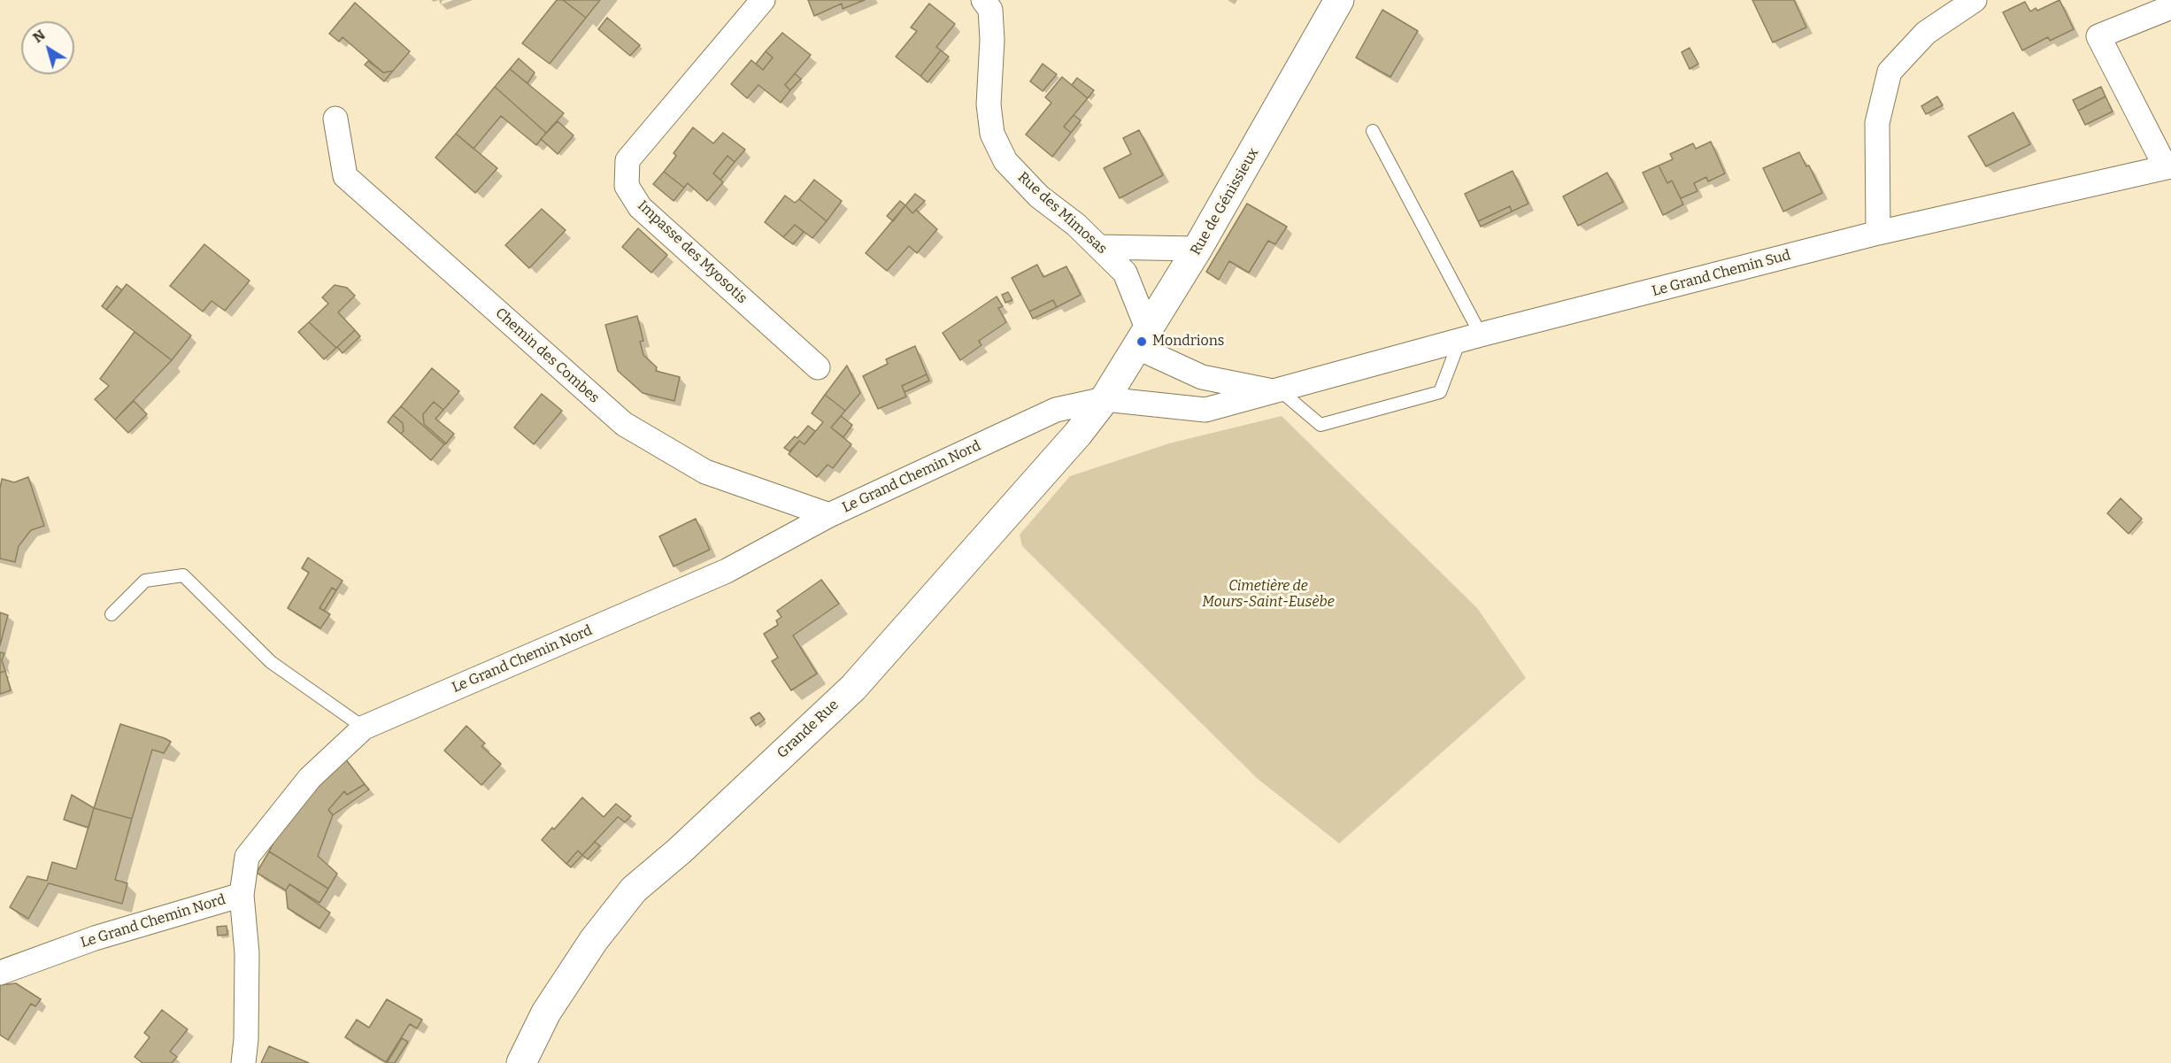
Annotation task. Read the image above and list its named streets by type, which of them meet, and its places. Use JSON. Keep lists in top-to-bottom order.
{
  "streets": {
    "street": [
      "Rue de Génissieux",
      "Rue des Mimosas",
      "Impasse des Myosotis",
      "Le Grand Chemin Sud",
      "Chemin des Combes",
      "Le Grand Chemin Nord",
      "Grande Rue"
    ]
  },
  "crossings": [
    ["Rue de Génissieux", "Rue des Mimosas"],
    ["Rue de Génissieux", "Le Grand Chemin Nord"],
    ["Rue de Génissieux", "Grande Rue"],
    ["Le Grand Chemin Sud", "Le Grand Chemin Nord"],
    ["Chemin des Combes", "Le Grand Chemin Nord"],
    ["Le Grand Chemin Nord", "Grande Rue"]
  ],
  "parks": ["Cimetière de Mours-Saint-Eusèbe"],
  "places": ["Mondrions"],
  "north": "top left"
}
